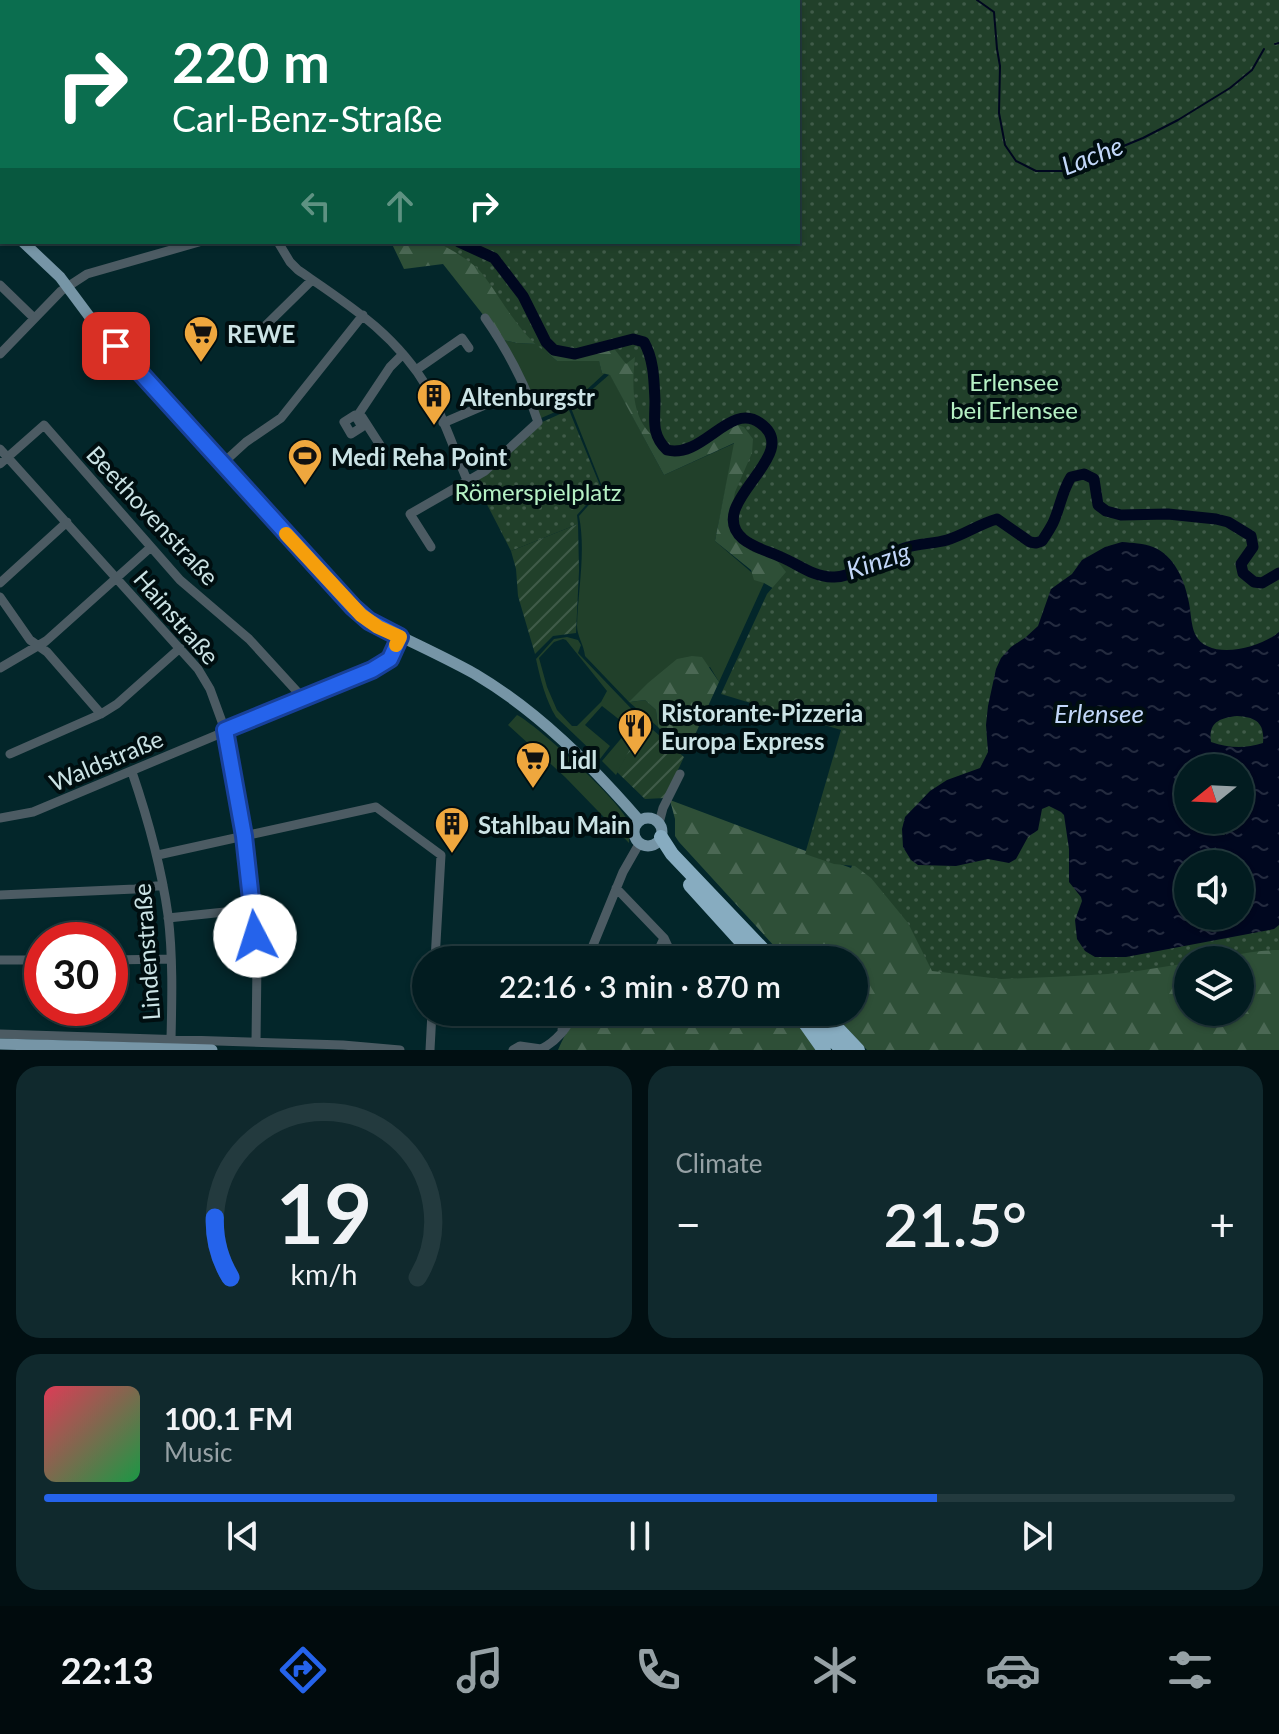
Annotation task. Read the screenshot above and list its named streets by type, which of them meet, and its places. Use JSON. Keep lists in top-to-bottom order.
{
  "streets": {
    "street": [
      "Beethovenstraße",
      "Hainstraße",
      "Waldstraße",
      "Lindenstraße"
    ]
  },
  "crossings": [
    ["Beethovenstraße", "Hainstraße"],
    ["Beethovenstraße", "Waldstraße"],
    ["Hainstraße", "Waldstraße"],
    ["Waldstraße", "Lindenstraße"]
  ],
  "water": ["Lache", "Kinzig", "Erlensee"],
  "parks": ["Erlensee bei Erlensee", "Römerspielplatz"],
  "places": {
    "supermarket": ["REWE", "Lidl"],
    "building": ["Altenburgstr", "Stahlbau Main"],
    "sports": ["Medi Reha Point"],
    "restaurant": ["Ristorante-Pizzeria Europa Express"]
  },
  "north": "left",
  "page": {
    "turn": ["220 m", "Carl-Benz-Straße"],
    "limit": "30",
    "trip": "22:16 · 3 min · 870 m",
    "tile": "Climate",
    "heat": ["−", "21.5°", "+"],
    "song": ["100.1 FM", "Music"],
    "tabs": "22:13",
    "gauge": ["19", "km/h"]
  }
}
